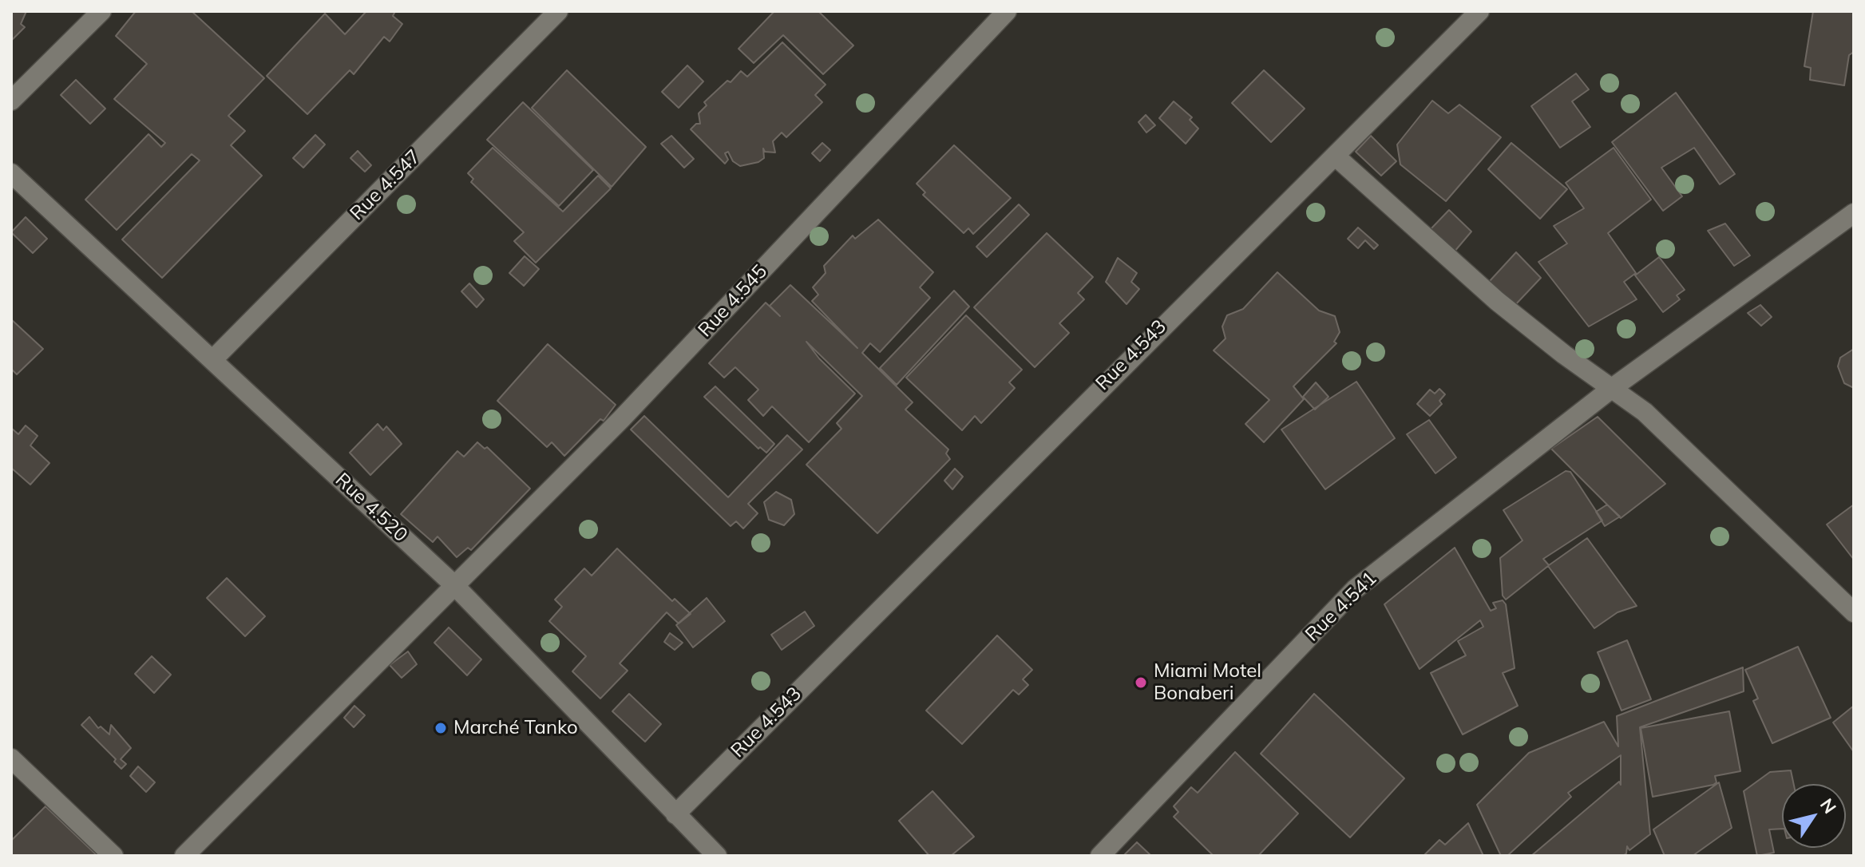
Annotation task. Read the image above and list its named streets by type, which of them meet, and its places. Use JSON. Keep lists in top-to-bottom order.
{
  "streets": {
    "street": [
      "Rue 4.547",
      "Rue 4.545",
      "Rue 4.543",
      "Rue 4.520",
      "Rue 4.541"
    ]
  },
  "crossings": [
    ["Rue 4.547", "Rue 4.520"],
    ["Rue 4.545", "Rue 4.520"],
    ["Rue 4.543", "Rue 4.520"]
  ],
  "places": ["Miami Motel Bonaberi", "Marché Tanko"],
  "north": "top right"
}
